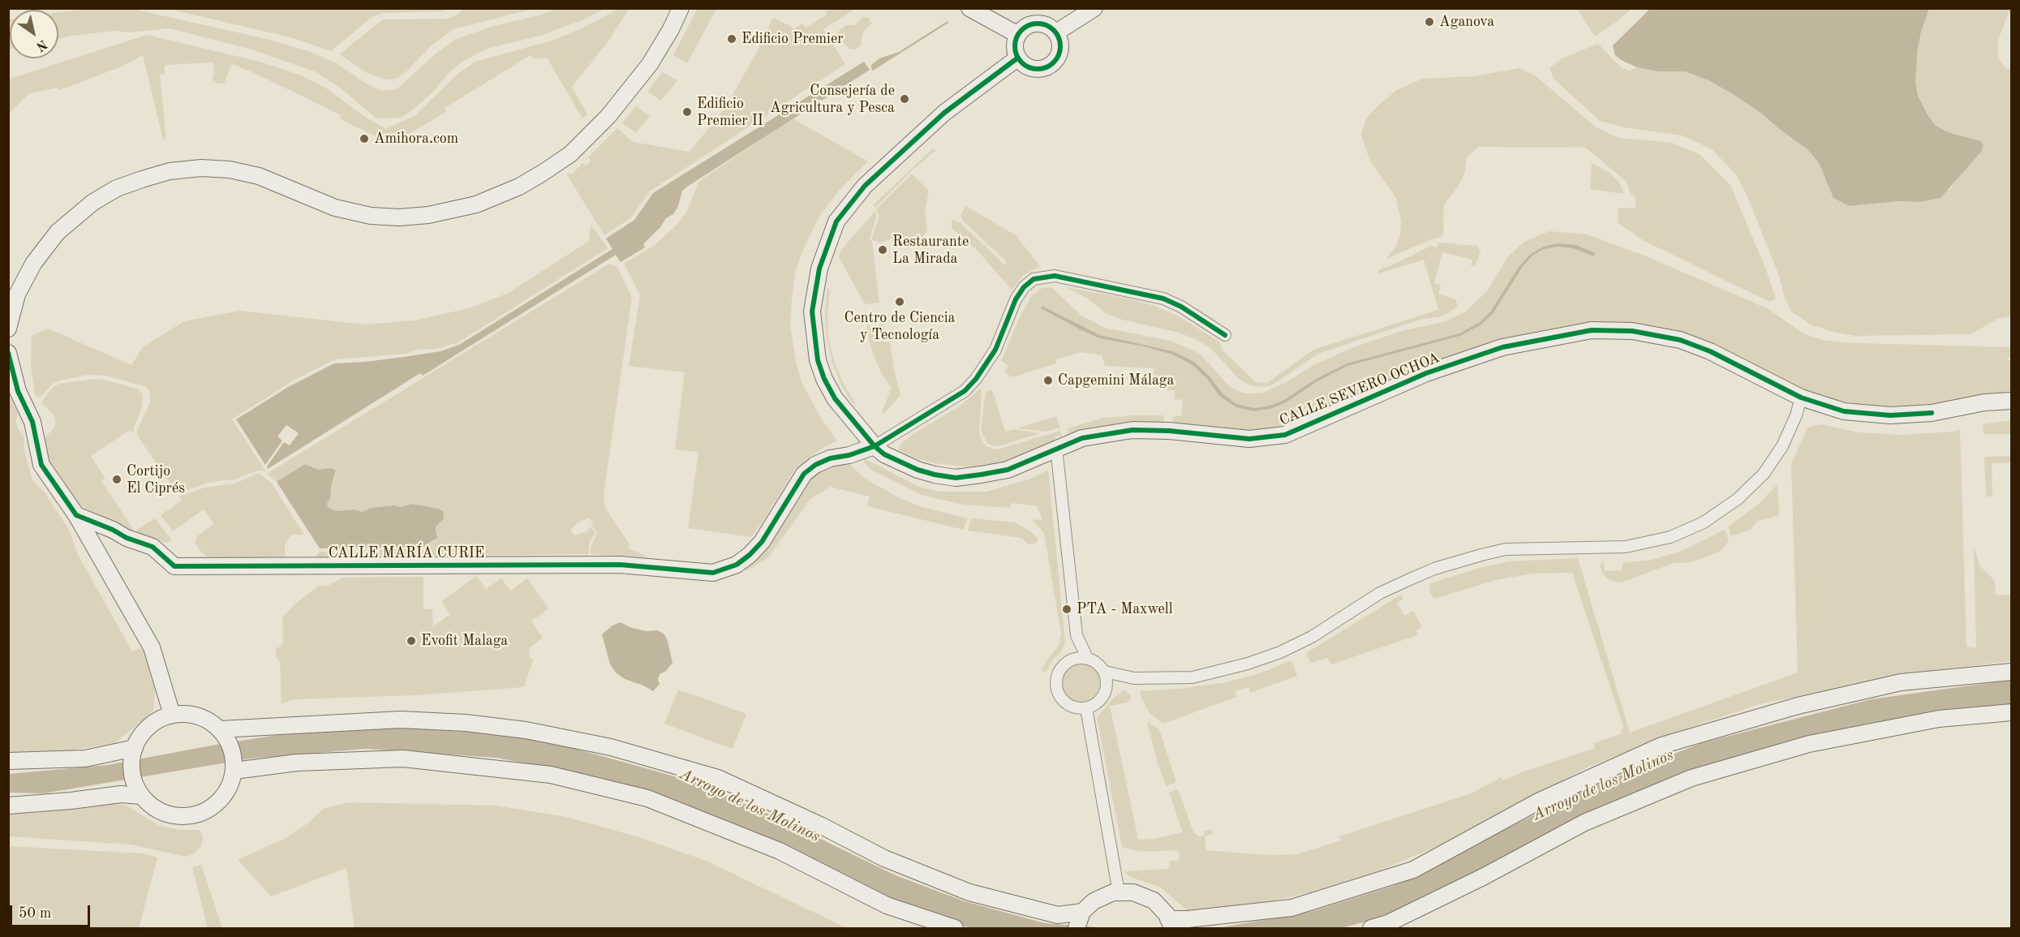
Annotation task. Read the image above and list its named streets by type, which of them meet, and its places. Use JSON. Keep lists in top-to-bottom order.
{
  "streets": {
    "street": ["CALLE SEVERO OCHOA", "CALLE MARÍA CURIE"]
  },
  "crossings": [
    ["CALLE SEVERO OCHOA", "CALLE MARÍA CURIE"]
  ],
  "water": ["Arroyo de los Molinos"],
  "places": [
    "Aganova",
    "Edificio Premier",
    "Consejería de Agricultura y Pesca",
    "Edificio Premier II",
    "Amihora.com",
    "Restaurante La Mirada",
    "Centro de Ciencia y Tecnología",
    "Capgemini Málaga",
    "Cortijo El Ciprés",
    "PTA - Maxwell",
    "Evofit Malaga"
  ],
  "scale_bar": "50 m",
  "north": "bottom right"
}
